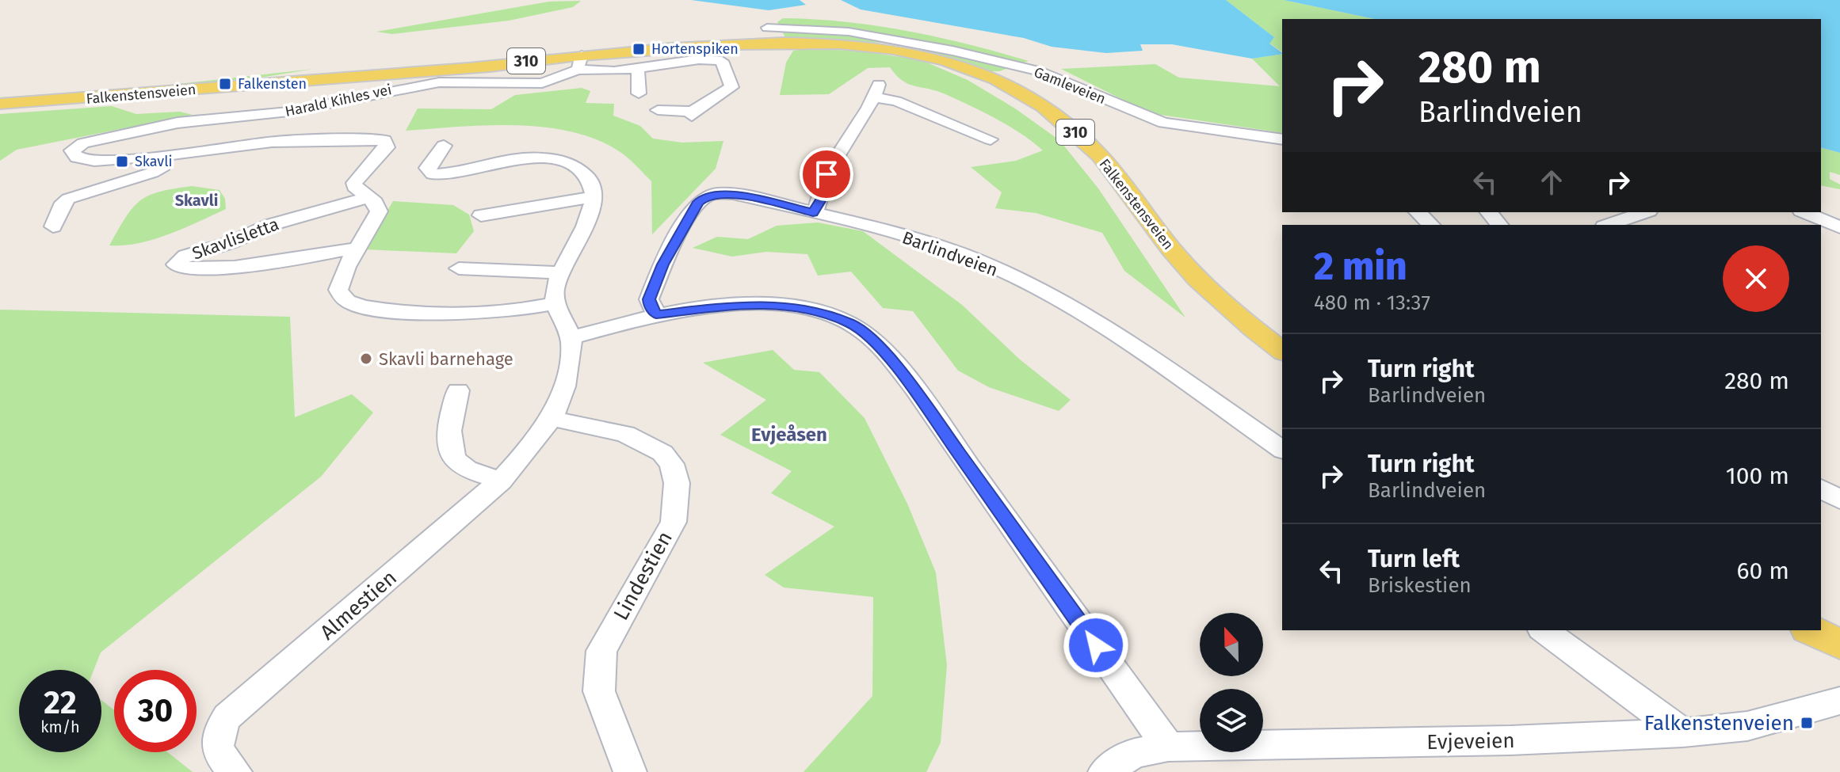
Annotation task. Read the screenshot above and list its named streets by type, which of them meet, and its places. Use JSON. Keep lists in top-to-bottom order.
{
  "streets": {
    "main road": ["310", "Falkenstensveien"],
    "street": [
      "Gamleveien",
      "Harald Kihles vei",
      "Skavlisletta",
      "Barlindveien",
      "Lindestien",
      "Almestien",
      "Evjeveien"
    ]
  },
  "crossings": [
    ["Falkenstensveien", "Harald Kihles vei"],
    ["Lindestien", "Almestien"]
  ],
  "districts": ["Skavli", "Evjeåsen"],
  "places": {
    "transit": [
      "Hortenspiken",
      "Falkensten",
      "Skavli",
      "Falkenstenveien"
    ],
    "other": ["Skavli barnehage"]
  },
  "north": "top",
  "page": {
    "turn": ["280 m", "Barlindveien"],
    "heading": ["2 min", "480 m · 13:37"],
    "list": [
      {
        "name": "Turn right",
        "note": "Barlindveien",
        "value": "280 m"
      },
      {
        "name": "Turn right",
        "note": "Barlindveien",
        "value": "100 m"
      },
      {
        "name": "Turn left",
        "note": "Briskestien",
        "value": "60 m"
      }
    ],
    "speed": "22 km/h",
    "limit": "30"
  }
}
